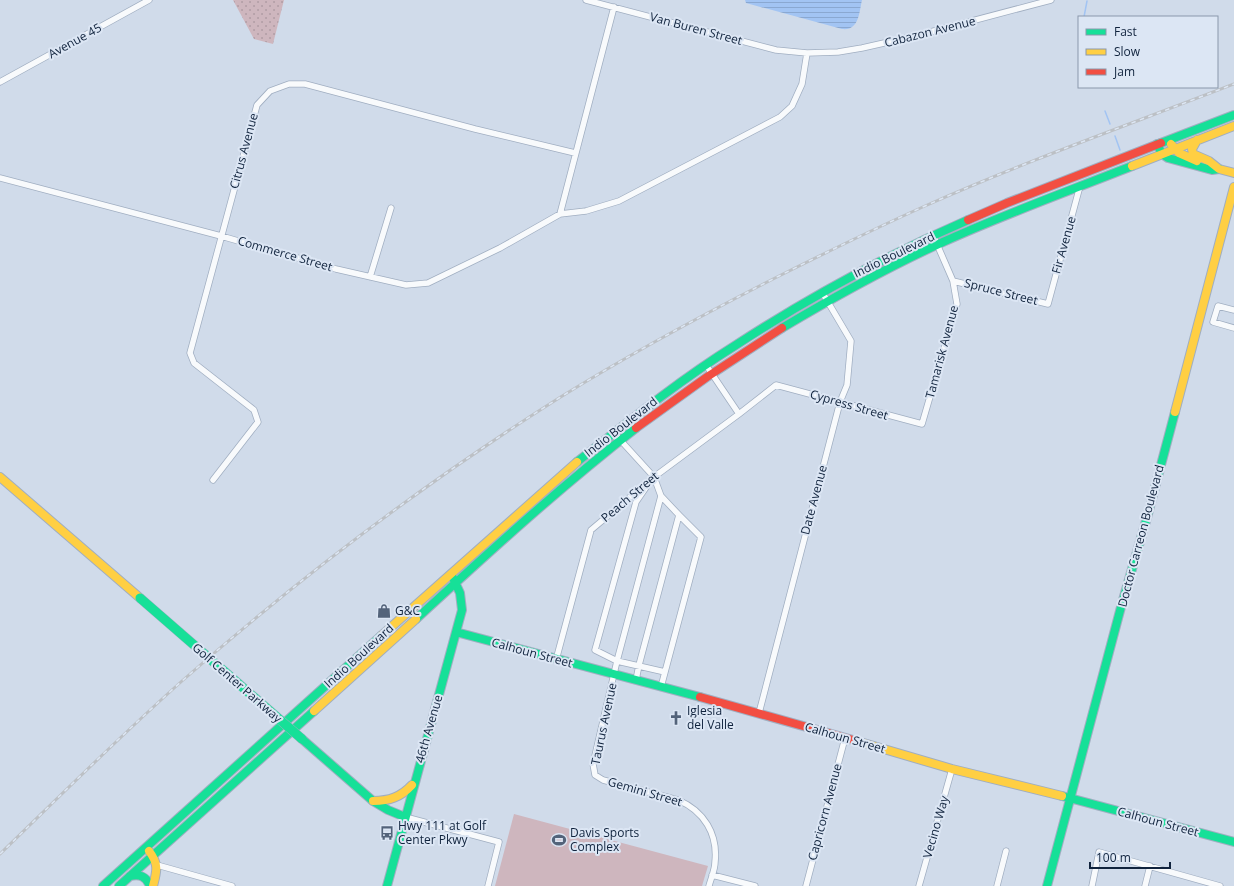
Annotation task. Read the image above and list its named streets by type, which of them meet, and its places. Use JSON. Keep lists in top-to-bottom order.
{
  "streets": {
    "main road": [
      "Indio Boulevard",
      "Doctor Carreon Boulevard",
      "Calhoun Street",
      "Golf Center Parkway",
      "46th Avenue"
    ],
    "street": [
      "Van Buren Street",
      "Cabazon Avenue",
      "Avenue 45",
      "Citrus Avenue",
      "Fir Avenue",
      "Commerce Street",
      "Spruce Street",
      "Tamarisk Avenue",
      "Cypress Street",
      "Peach Street",
      "Date Avenue",
      "Taurus Avenue",
      "Gemini Street",
      "Capricorn Avenue",
      "Vecino Way"
    ]
  },
  "crossings": [
    ["Van Buren Street", "Cabazon Avenue"],
    ["Citrus Avenue", "Commerce Street"],
    ["Fir Avenue", "Indio Boulevard"],
    ["Fir Avenue", "Spruce Street"],
    ["Indio Boulevard", "Tamarisk Avenue"],
    ["Indio Boulevard", "Date Avenue"],
    ["Indio Boulevard", "46th Avenue"],
    ["Spruce Street", "Tamarisk Avenue"],
    ["Tamarisk Avenue", "Cypress Street"],
    ["Cypress Street", "Peach Street"],
    ["Cypress Street", "Date Avenue"],
    ["Peach Street", "Calhoun Street"],
    ["Date Avenue", "Calhoun Street"],
    ["Doctor Carreon Boulevard", "Calhoun Street"],
    ["Calhoun Street", "Taurus Avenue"],
    ["Calhoun Street", "46th Avenue"],
    ["Calhoun Street", "Capricorn Avenue"],
    ["Calhoun Street", "Vecino Way"],
    ["Golf Center Parkway", "46th Avenue"],
    ["Taurus Avenue", "Gemini Street"]
  ],
  "places": {
    "shop": ["G&C"],
    "church": ["Iglesia del Valle"],
    "bus stop": ["Hwy 111 at Golf Center Pkwy"],
    "sports": ["Davis Sports Complex"]
  },
  "legend": ["Fast", "Slow", "Jam"],
  "scale_bar": "100 m"
}
